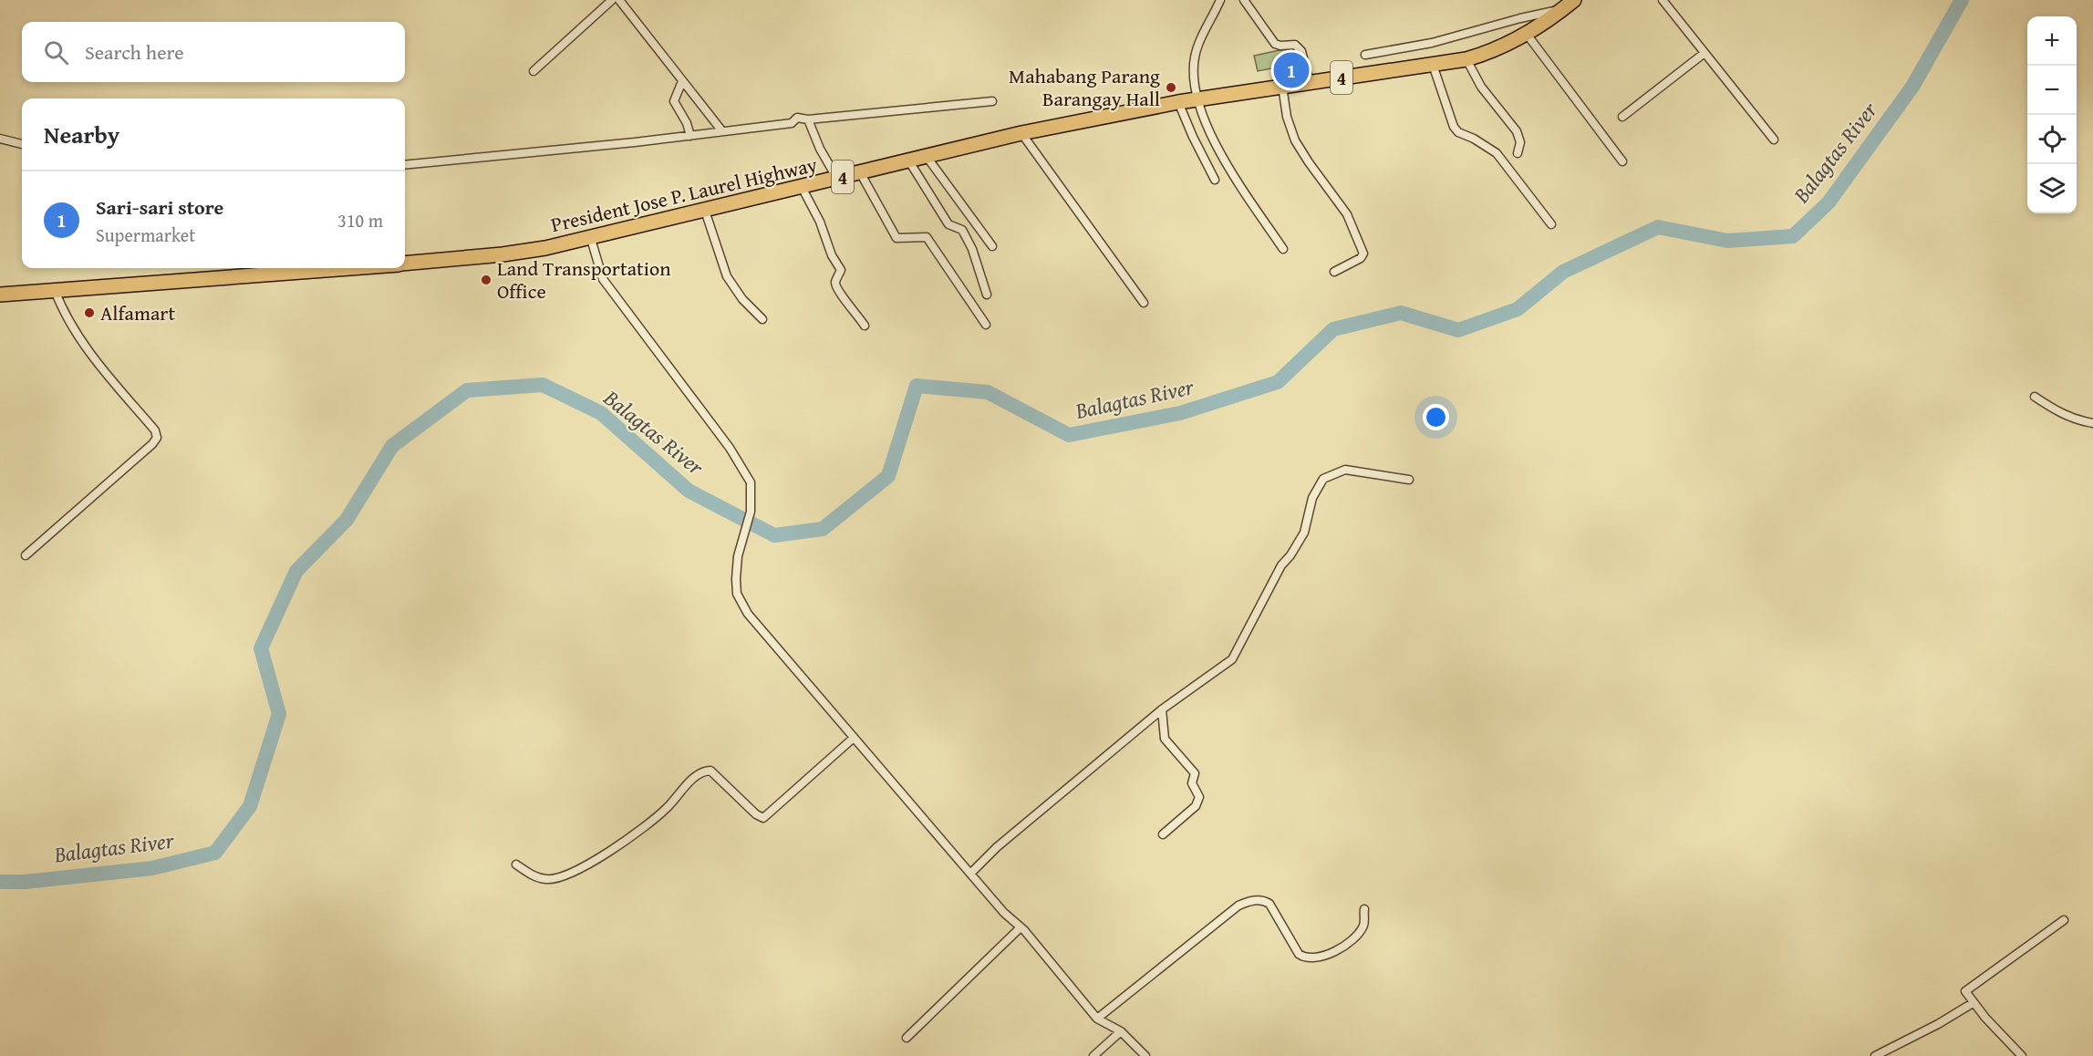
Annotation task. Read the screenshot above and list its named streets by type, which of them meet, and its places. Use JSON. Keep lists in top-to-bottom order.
{
  "streets": {
    "highway": ["4", "President Jose P. Laurel Highway"]
  },
  "water": ["Balagtas River"],
  "places": ["Mahabang Parang Barangay Hall", "Land Transportation Office", "Alfamart"],
  "page": {
    "map_buttons": ["+", "−"],
    "search": "Search here",
    "pins": "1",
    "heading": "Nearby",
    "list": [
      {
        "mark": "1",
        "name": "Sari-sari store",
        "note": "Supermarket",
        "value": "310 m"
      }
    ]
  }
}
